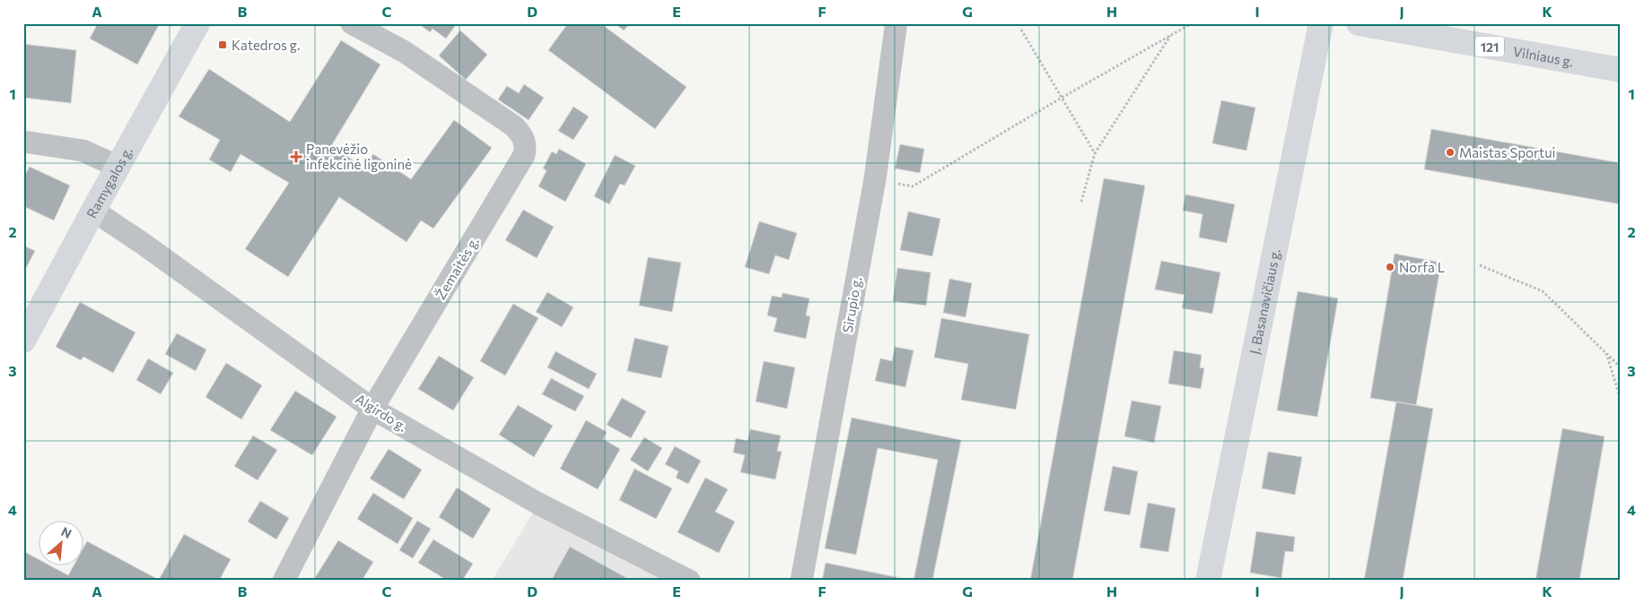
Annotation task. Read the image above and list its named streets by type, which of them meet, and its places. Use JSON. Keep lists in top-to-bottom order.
{
  "streets": {
    "main road": [
      "121",
      "Vilniaus g.",
      "Ramygalos g.",
      "J. Basanavičiaus g."
    ],
    "street": ["Žemaitės g.", "Sirupio g.", "Algirdo g."]
  },
  "crossings": [
    ["Ramygalos g.", "Algirdo g."],
    ["Žemaitės g.", "Algirdo g."]
  ],
  "places": {
    "transit": ["Katedros g."],
    "other": ["Maistas Sportui", "Norfa L"],
    "health": ["Panevėžio infekcinė ligoninė"]
  },
  "north": "top right",
  "grid": {
    "columns": [
      "A",
      "B",
      "C",
      "D",
      "E",
      "F",
      "G",
      "H",
      "I",
      "J",
      "K"
    ],
    "rows": [
      "1",
      "2",
      "3",
      "4"
    ]
  }
}
